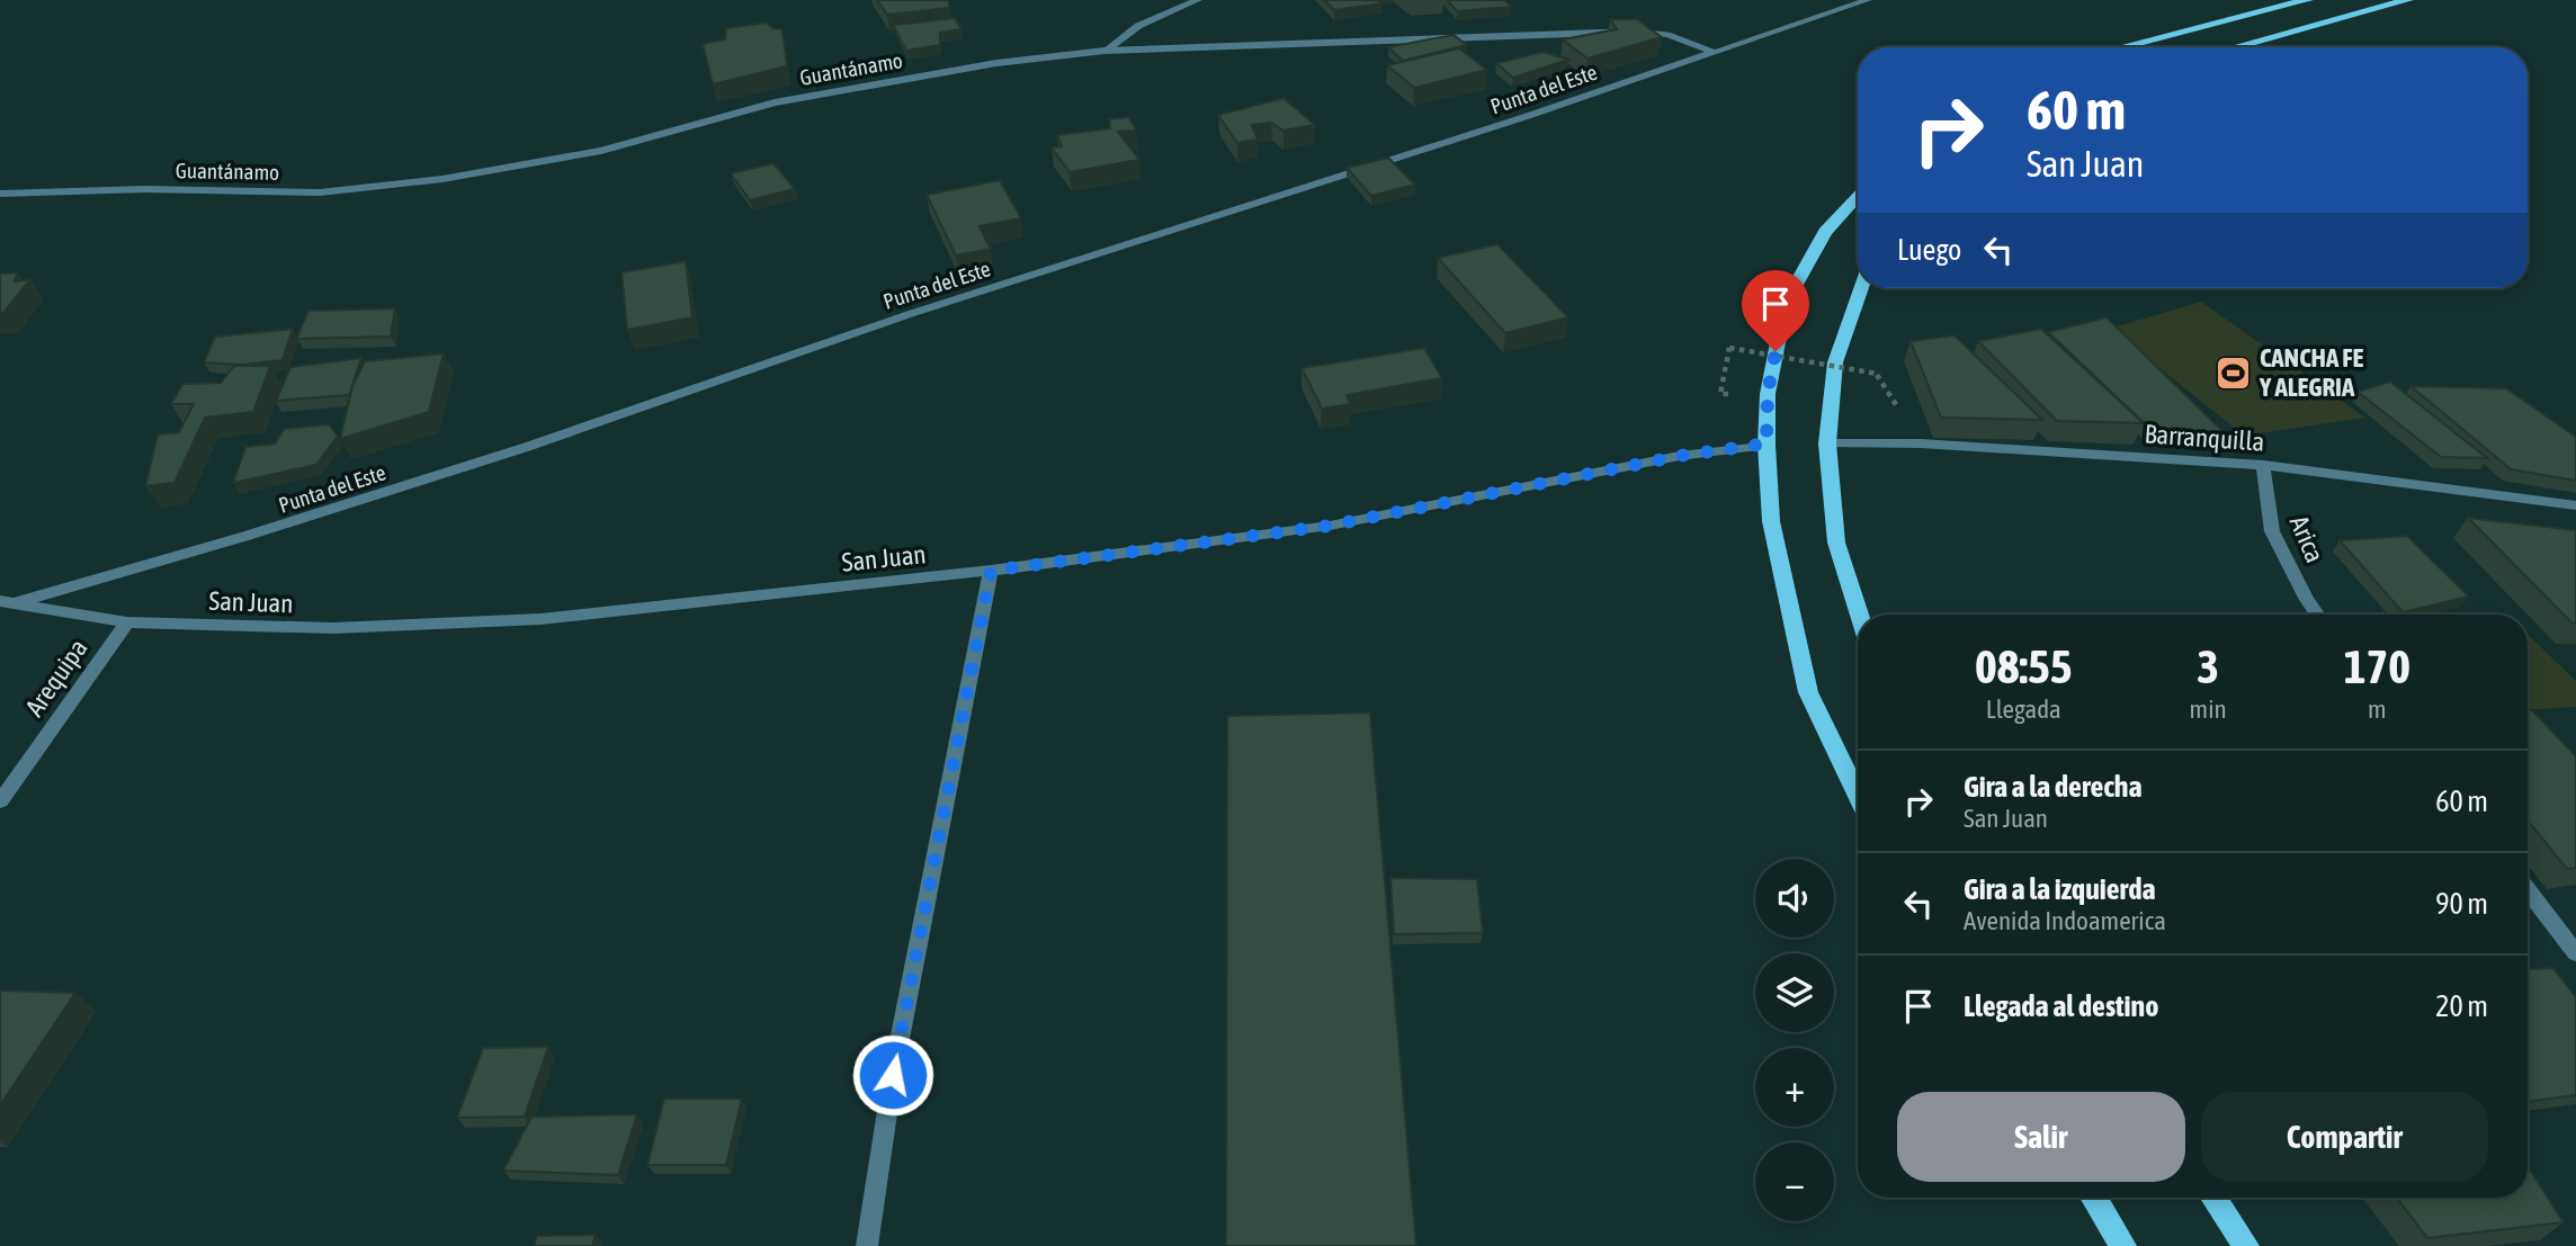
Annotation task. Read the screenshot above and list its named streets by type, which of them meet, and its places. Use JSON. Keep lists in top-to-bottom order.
{
  "streets": {
    "street": [
      "Guantánamo",
      "Punta del Este",
      "Barranquilla",
      "Arica",
      "San Juan",
      "Arequipa"
    ]
  },
  "crossings": [
    ["Guantánamo", "Punta del Este"],
    ["Punta del Este", "San Juan"],
    ["Barranquilla", "Arica"],
    ["San Juan", "Arequipa"]
  ],
  "places": {
    "sports": ["CANCHA FE Y ALEGRIA"]
  },
  "page": {
    "turn": ["60 m", "San Juan"],
    "then": "Luego",
    "eta": [
      "08:55",
      "Llegada",
      "3",
      "min",
      "170",
      "m"
    ],
    "list": [
      {
        "name": "Gira a la derecha",
        "note": "San Juan",
        "value": "60 m"
      },
      {
        "name": "Gira a la izquierda",
        "note": "Avenida Indoamerica",
        "value": "90 m"
      },
      {
        "name": "Llegada al destino",
        "value": "20 m"
      }
    ],
    "map_buttons": ["+", "−"],
    "buttons": ["Salir", "Compartir"]
  }
}
